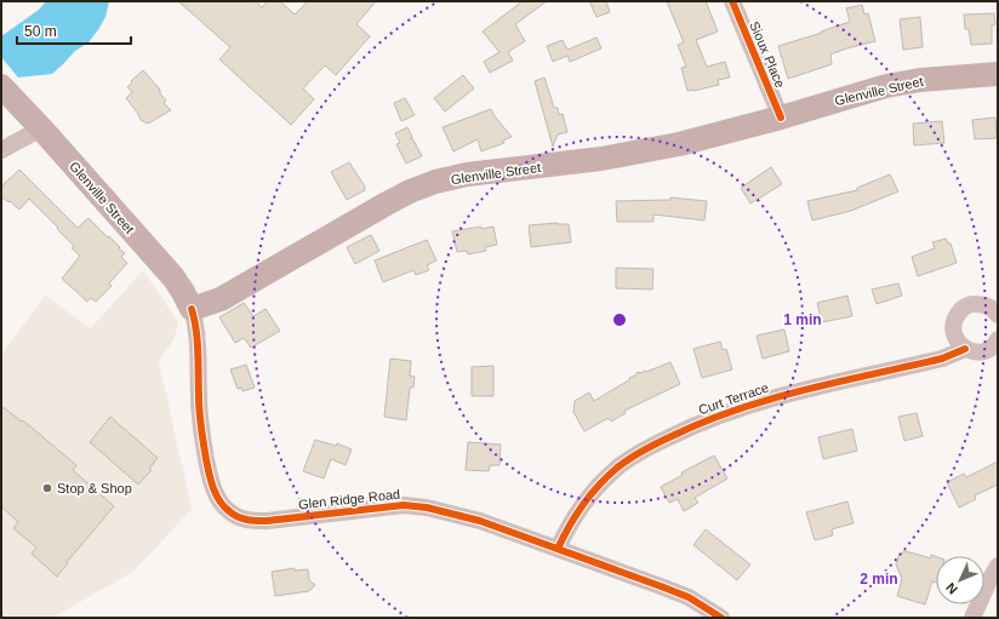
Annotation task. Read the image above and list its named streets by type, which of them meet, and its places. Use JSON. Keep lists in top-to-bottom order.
{
  "streets": {
    "main road": ["Glenville Street"],
    "street": ["Sioux Place", "Curt Terrace", "Glen Ridge Road"]
  },
  "crossings": [
    ["Sioux Place", "Glenville Street"],
    ["Glenville Street", "Glen Ridge Road"],
    ["Curt Terrace", "Glen Ridge Road"]
  ],
  "places": ["Stop & Shop"],
  "scale_bar": "50 m",
  "north": "bottom left",
  "rings": ["1 min", "2 min"]
}
